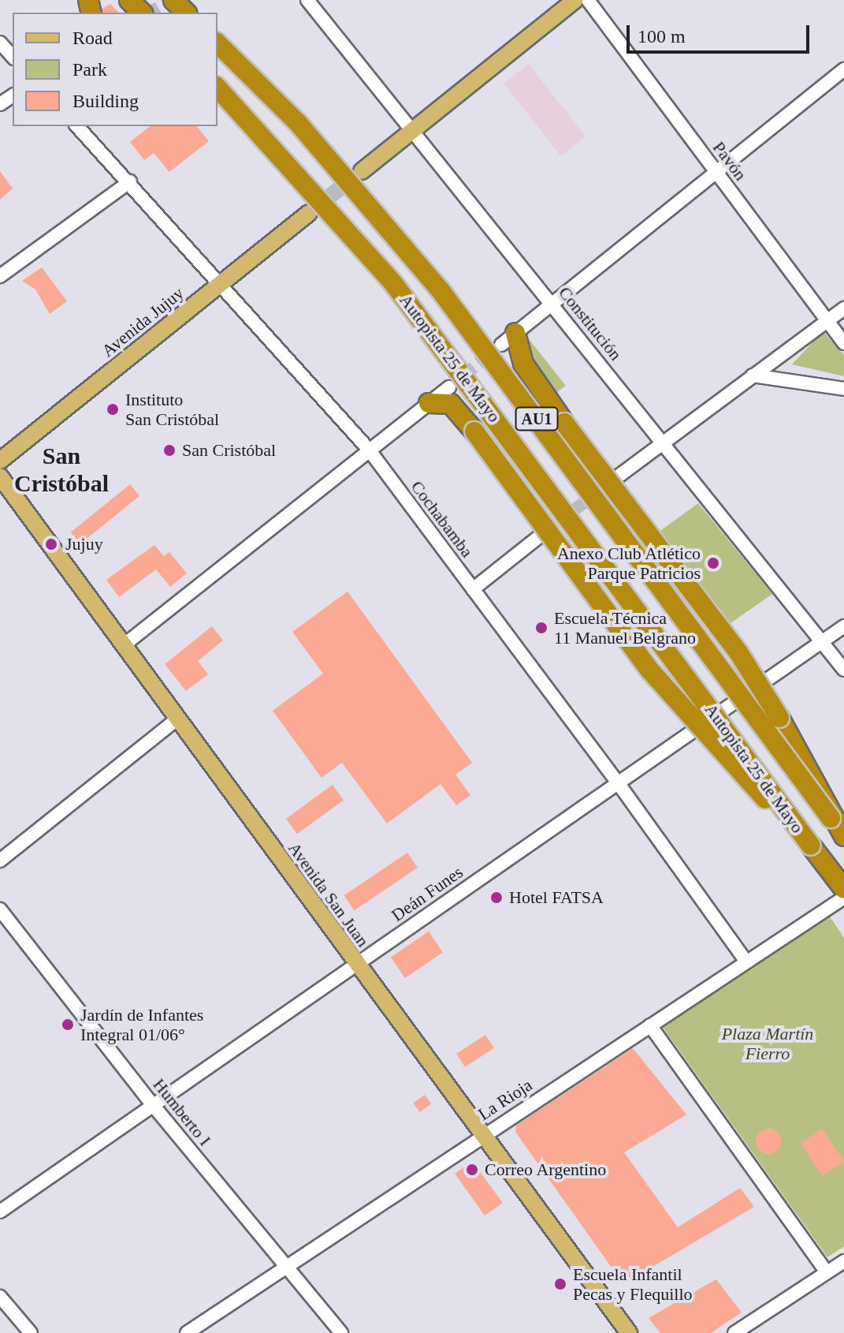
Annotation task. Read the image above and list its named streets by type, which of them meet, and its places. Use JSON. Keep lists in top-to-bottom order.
{
  "streets": {
    "highway": ["Autopista 25 de Mayo", "AU1"],
    "main road": ["Avenida Jujuy", "Avenida San Juan"],
    "street": [
      "Pavón",
      "Constitución",
      "Cochabamba",
      "Deán Funes",
      "La Rioja",
      "Humberto I"
    ]
  },
  "crossings": [
    ["Avenida Jujuy", "Cochabamba"],
    ["Constitución", "Deán Funes"],
    ["Cochabamba", "Deán Funes"],
    ["Cochabamba", "La Rioja"],
    ["Deán Funes", "Avenida San Juan"],
    ["Deán Funes", "Humberto I"],
    ["Avenida San Juan", "La Rioja"],
    ["La Rioja", "Humberto I"]
  ],
  "districts": ["San Cristóbal"],
  "parks": ["Plaza Martín Fierro"],
  "places": [
    "Instituto San Cristóbal",
    "San Cristóbal",
    "Jujuy",
    "Anexo Club Atlético Parque Patricios",
    "Escuela Técnica 11 Manuel Belgrano",
    "Hotel FATSA",
    "Jardín de Infantes Integral 01/06°",
    "Correo Argentino",
    "Escuela Infantil Pecas y Flequillo"
  ],
  "legend": ["Road", "Park", "Building"],
  "scale_bar": "100 m"
}
